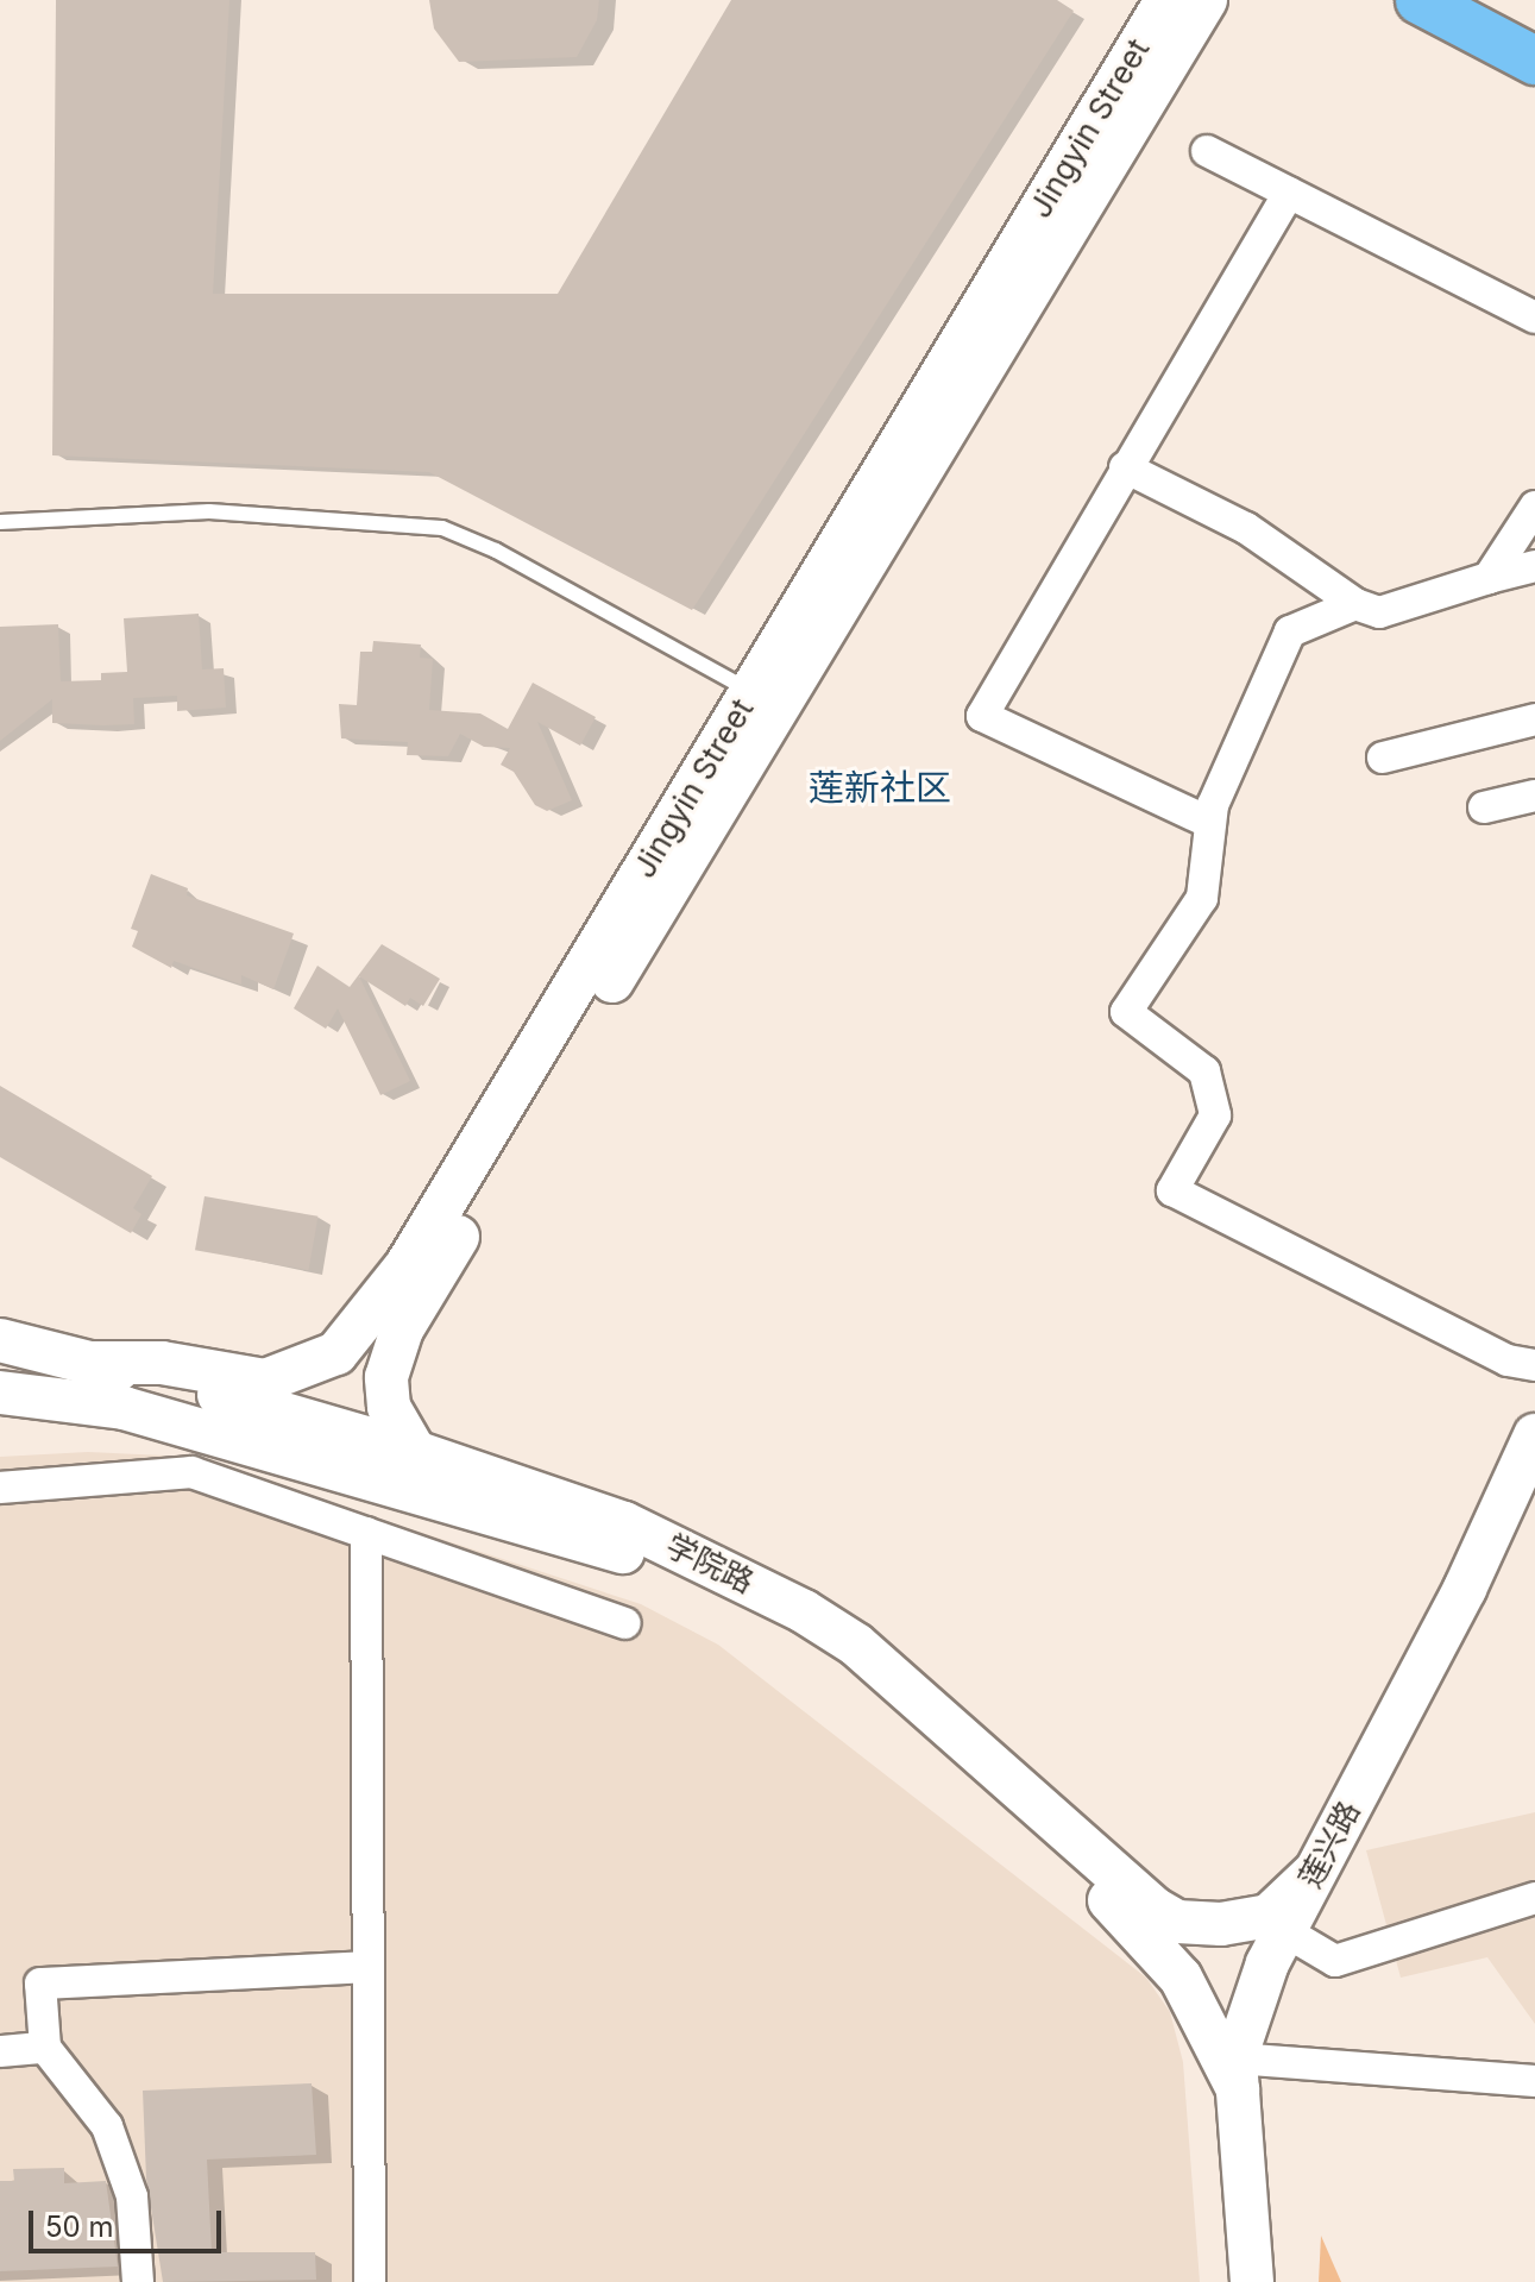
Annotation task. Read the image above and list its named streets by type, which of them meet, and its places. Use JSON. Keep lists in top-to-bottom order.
{
  "streets": {
    "street": ["Jingyin Street", "学院路", "莲兴路"]
  },
  "crossings": [
    ["Jingyin Street", "学院路"],
    ["学院路", "莲兴路"]
  ],
  "districts": ["莲新社区"],
  "scale_bar": "50 m"
}
